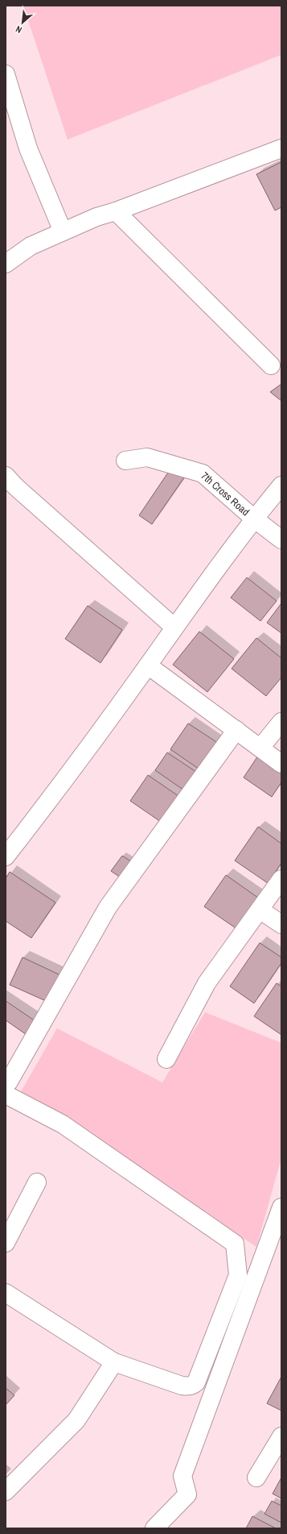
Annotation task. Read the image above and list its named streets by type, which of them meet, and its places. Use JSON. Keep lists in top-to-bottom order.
{
  "streets": {
    "street": ["7th Cross Road"]
  },
  "north": "bottom left"
}
